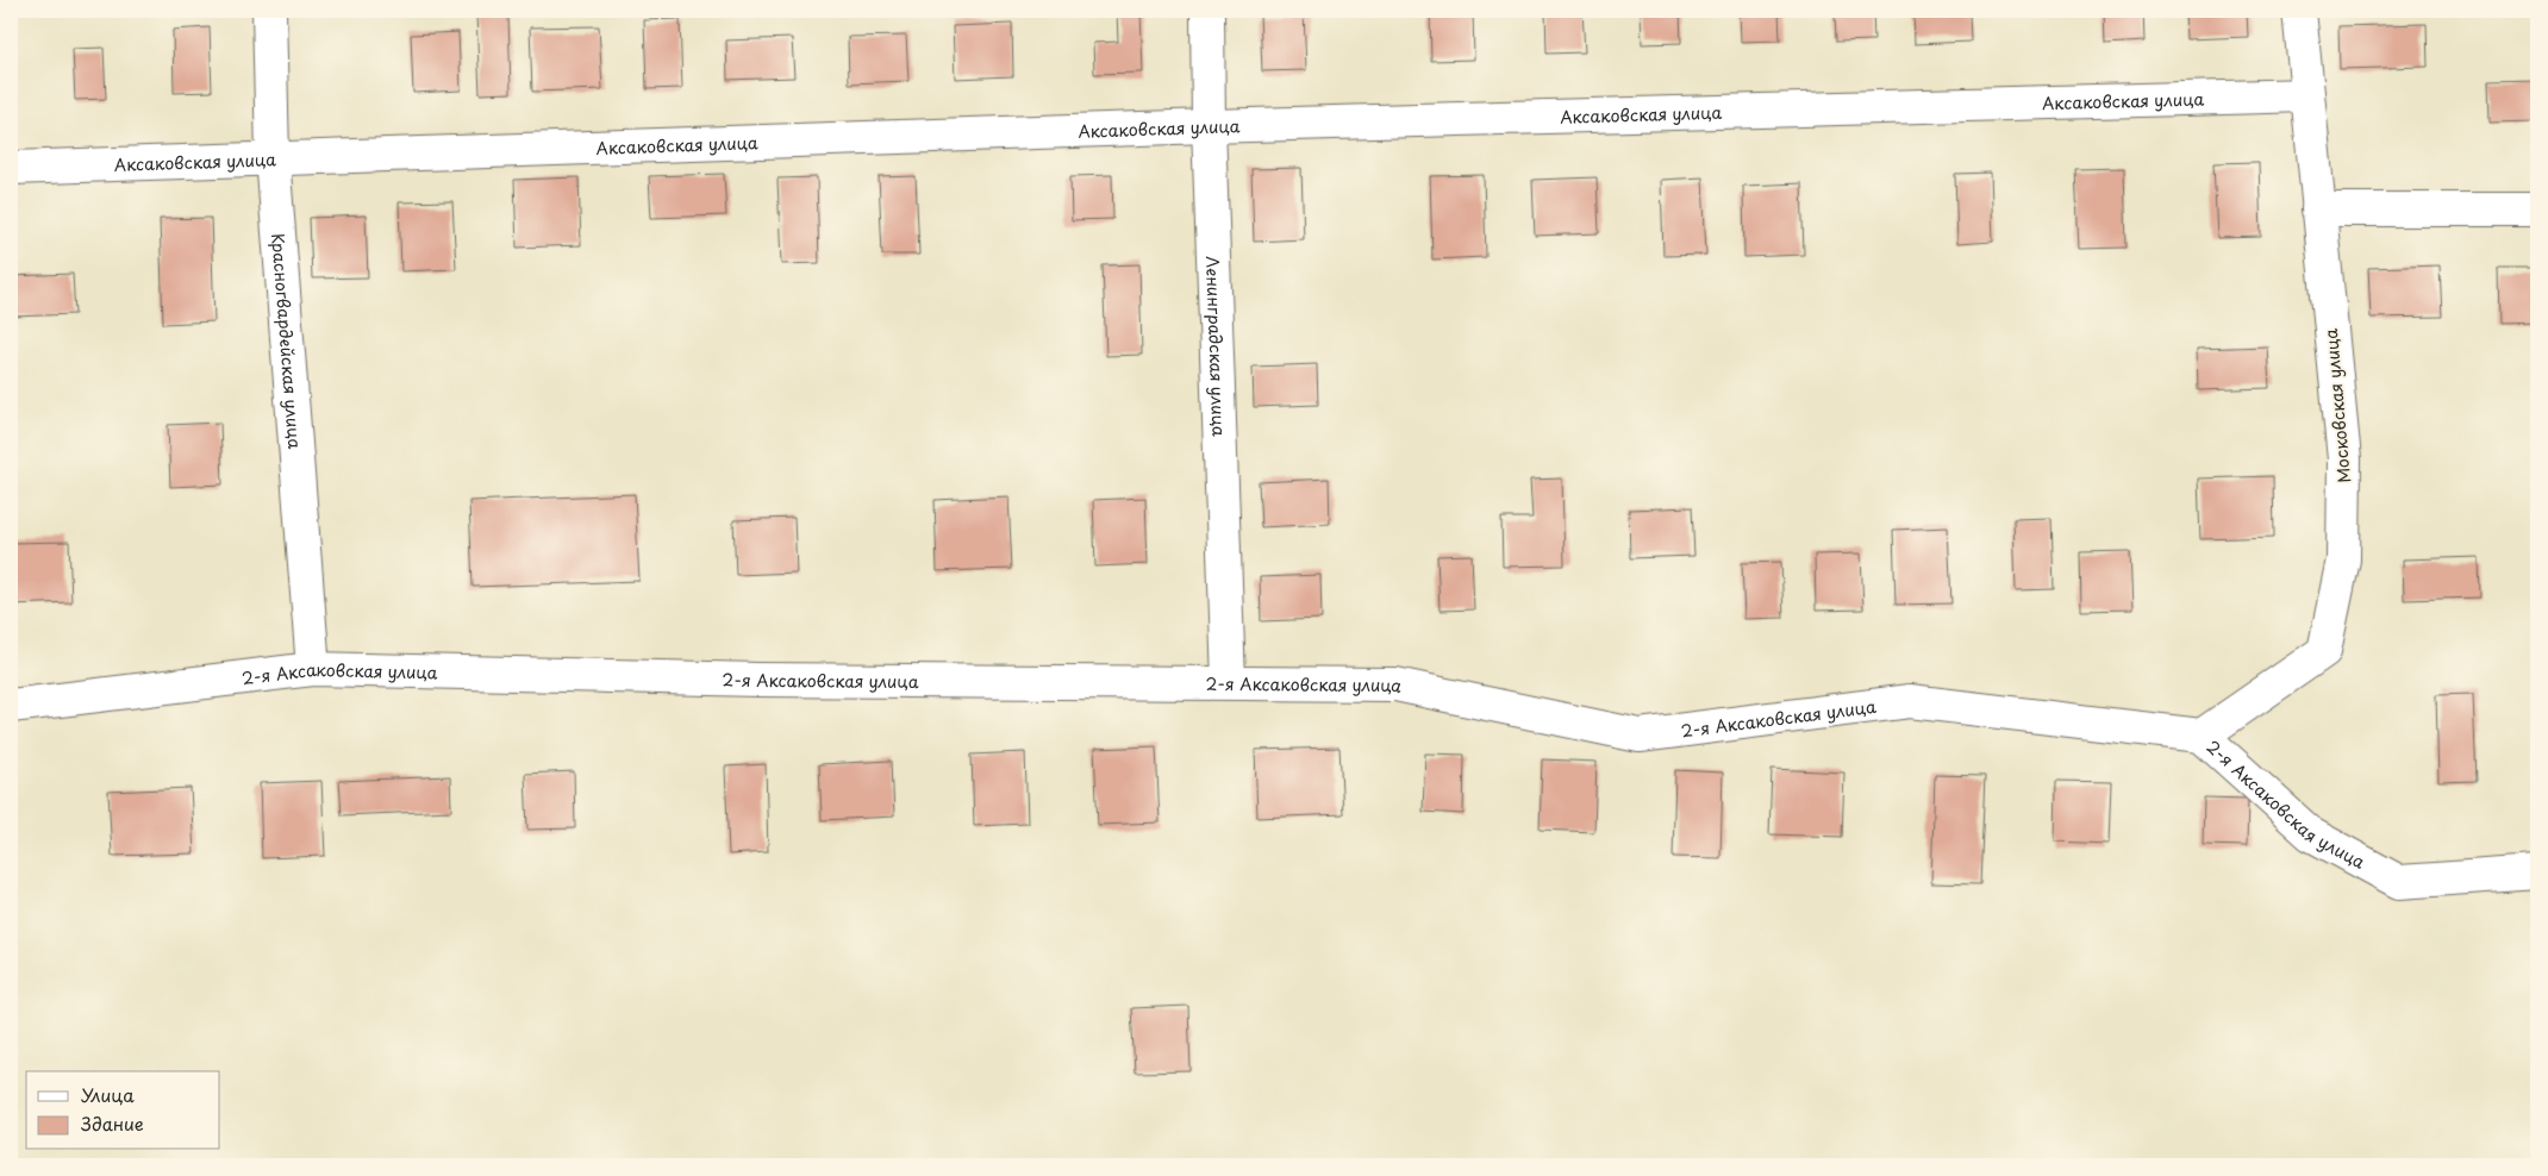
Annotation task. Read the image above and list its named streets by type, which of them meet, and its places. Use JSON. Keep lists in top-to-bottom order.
{
  "streets": {
    "street": [
      "Аксаковская улица",
      "Красногвардейская улица",
      "Ленинградская улица",
      "Московская улица",
      "2-я Аксаковская улица"
    ]
  },
  "crossings": [
    ["Аксаковская улица", "Красногвардейская улица"],
    ["Аксаковская улица", "Ленинградская улица"],
    ["Аксаковская улица", "Московская улица"],
    ["Красногвардейская улица", "2-я Аксаковская улица"],
    ["Ленинградская улица", "2-я Аксаковская улица"],
    ["Московская улица", "2-я Аксаковская улица"]
  ],
  "legend": ["Улица", "Здание"]
}
